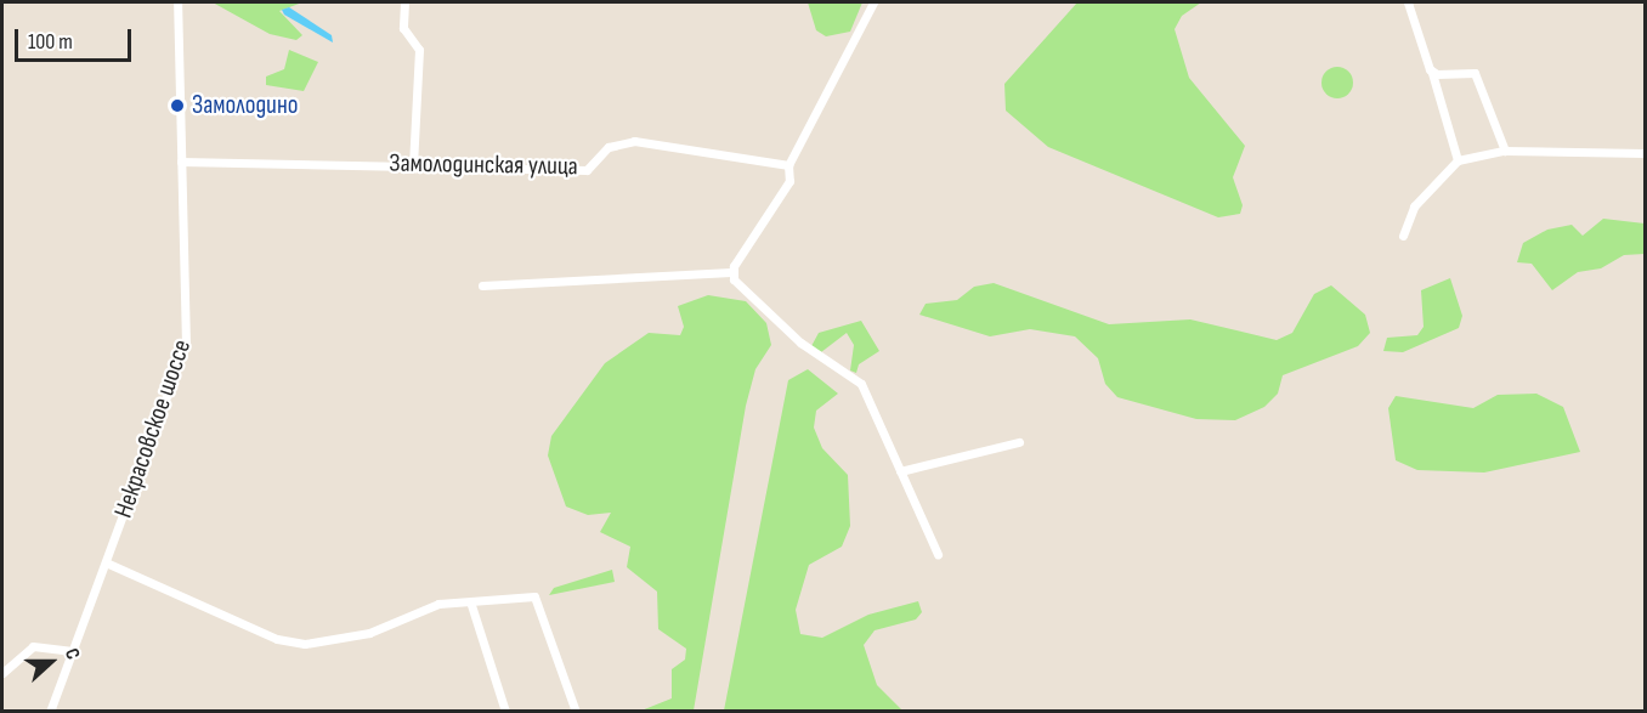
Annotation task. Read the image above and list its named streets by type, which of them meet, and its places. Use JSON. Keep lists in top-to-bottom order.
{
  "streets": {
    "street": ["Замолодинская улица", "Некрасовское шоссе"]
  },
  "crossings": [
    ["Замолодинская улица", "Некрасовское шоссе"]
  ],
  "places": ["Замолодино"],
  "scale_bar": "100 m",
  "north": "right"
}
